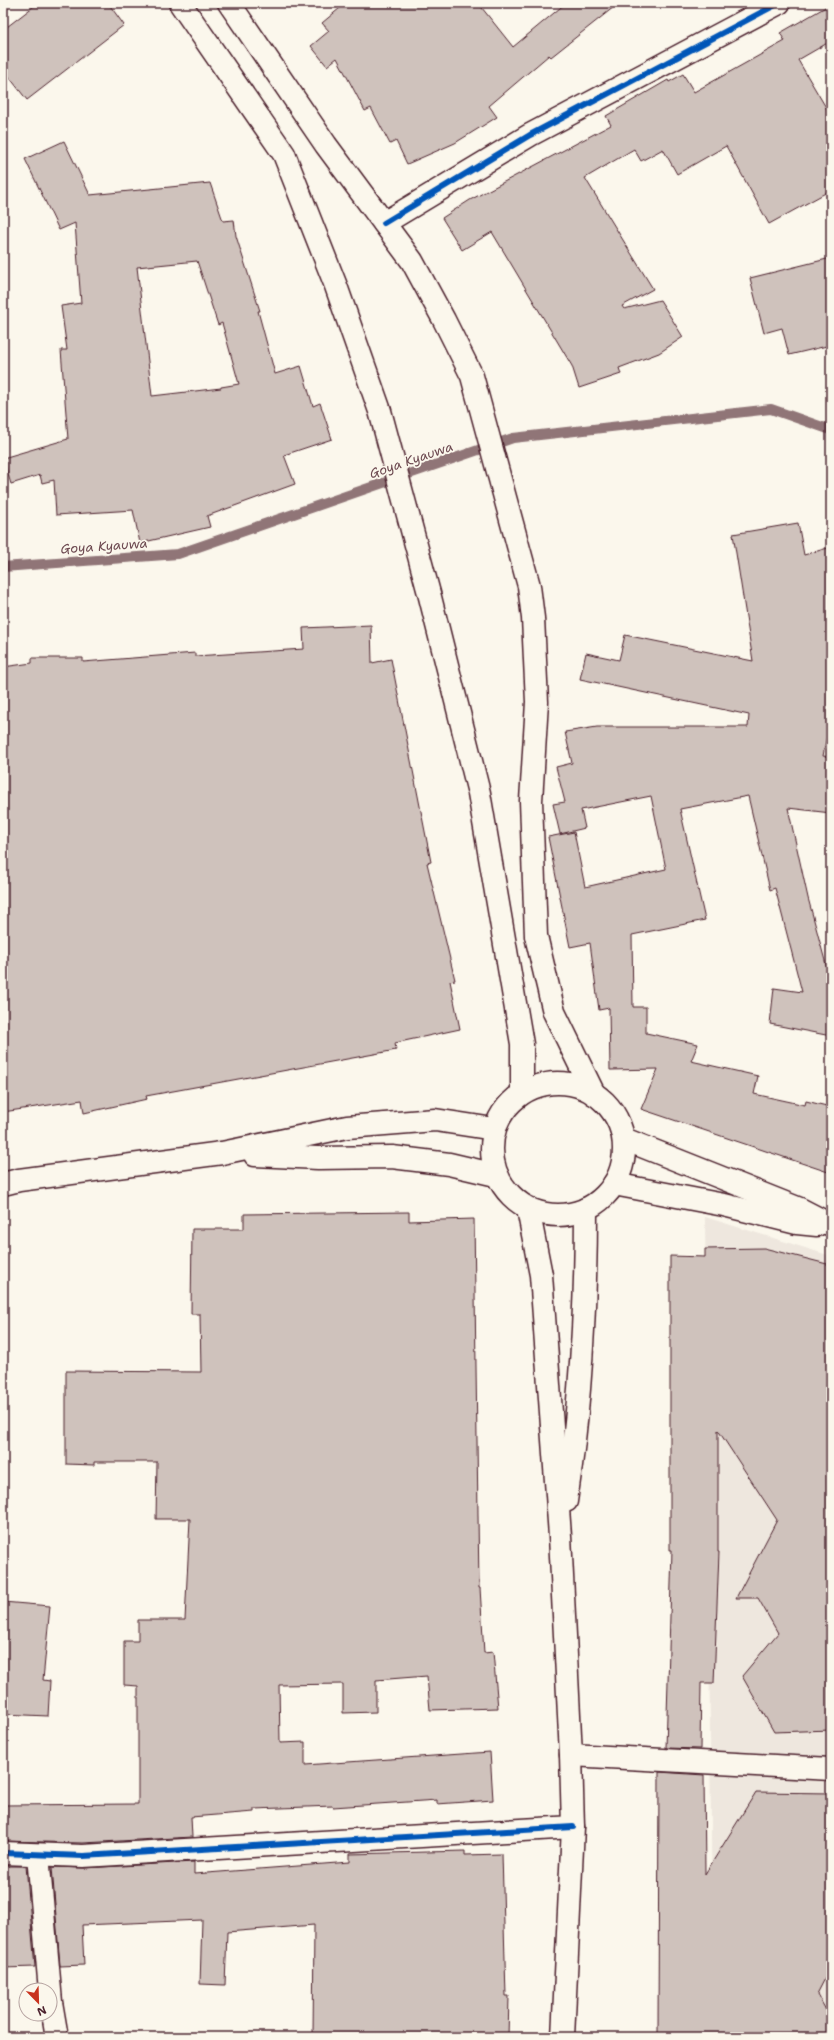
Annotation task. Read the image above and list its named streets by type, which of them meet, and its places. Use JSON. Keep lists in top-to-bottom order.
{
  "water": ["Goya Kyauwa"],
  "north": "bottom right"
}
